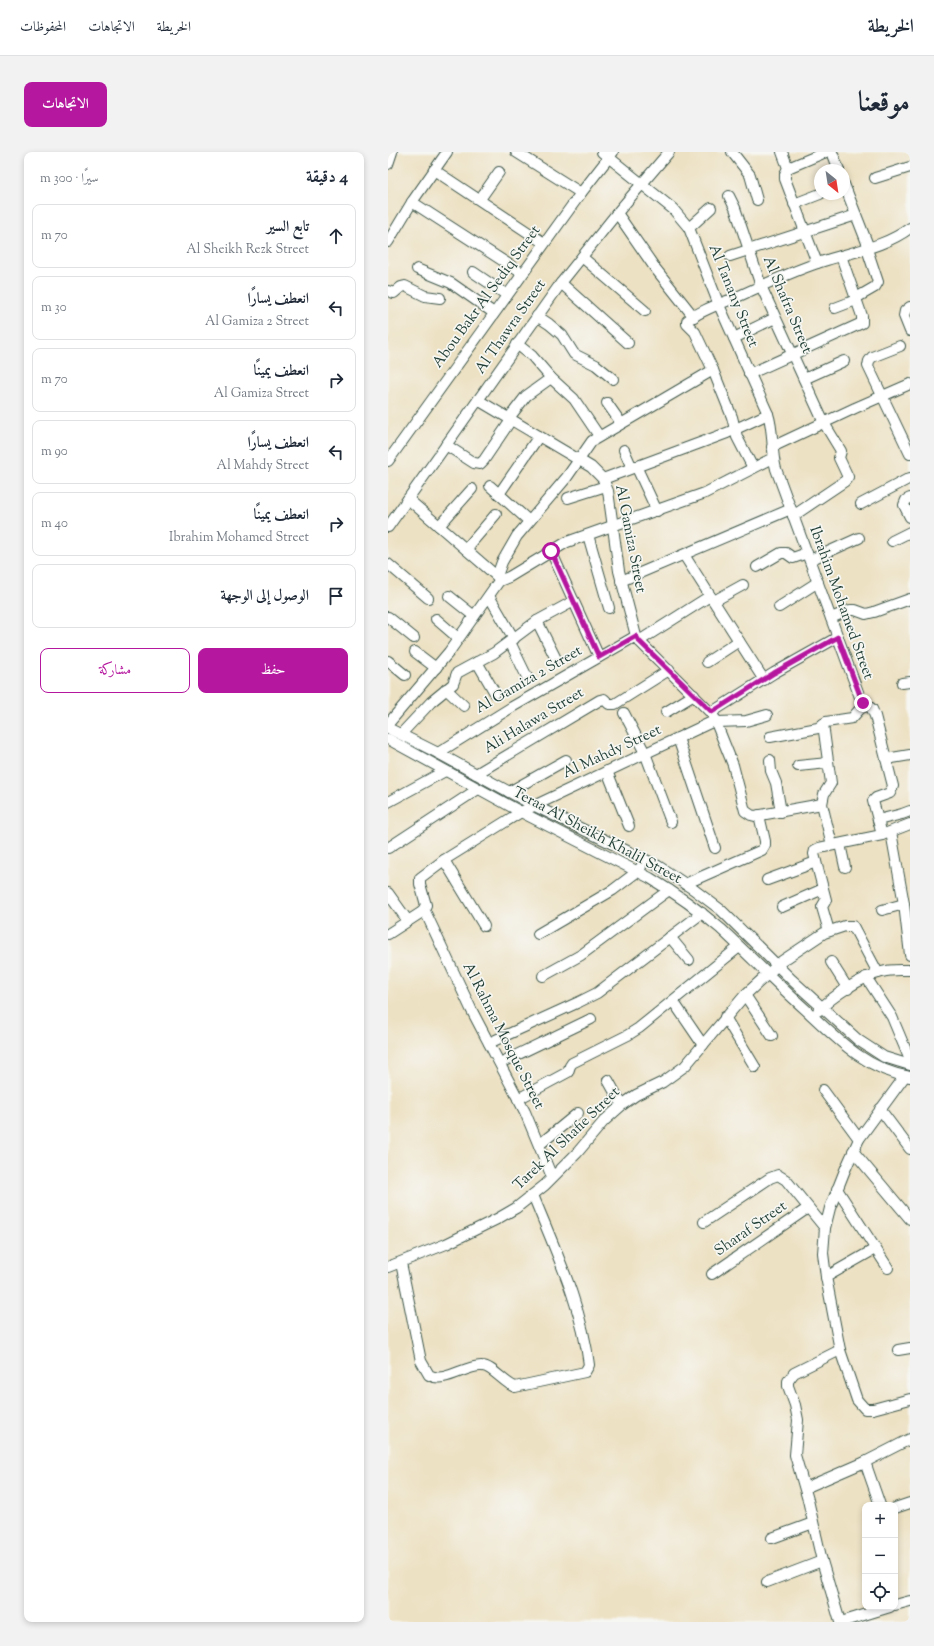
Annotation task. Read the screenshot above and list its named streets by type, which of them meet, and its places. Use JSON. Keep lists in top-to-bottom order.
{
  "streets": {
    "street": [
      "Al Tanany Street",
      "Abou Bakr Al Sediq Street",
      "Al Shafra Street",
      "Al Thawra Street",
      "Al Gamiza Street",
      "Ibrahim Mohamed Street",
      "Al Gamiza 2 Street",
      "Ali Halawa Street",
      "Al Mahdy Street",
      "Teraa Al Sheikh Khalil Street",
      "Al Rahma Mosque Street",
      "Tarek Al Shafie Street",
      "Sharaf Street"
    ]
  },
  "crossings": [
    ["Al Tanany Street", "Abou Bakr Al Sediq Street"],
    ["Al Tanany Street", "Al Thawra Street"],
    ["Al Tanany Street", "Ibrahim Mohamed Street"],
    ["Al Shafra Street", "Ibrahim Mohamed Street"],
    ["Al Thawra Street", "Al Gamiza Street"],
    ["Al Gamiza Street", "Al Gamiza 2 Street"],
    ["Ibrahim Mohamed Street", "Al Mahdy Street"],
    ["Al Gamiza 2 Street", "Teraa Al Sheikh Khalil Street"],
    ["Ali Halawa Street", "Teraa Al Sheikh Khalil Street"],
    ["Al Mahdy Street", "Teraa Al Sheikh Khalil Street"],
    ["Al Mahdy Street", "Al Rahma Mosque Street"],
    ["Teraa Al Sheikh Khalil Street", "Tarek Al Shafie Street"],
    ["Al Rahma Mosque Street", "Tarek Al Shafie Street"]
  ],
  "north": "bottom right",
  "page": {
    "header": "الخريطة",
    "nav": ["الخريطة", "الاتجاهات", "المحفوظات"],
    "title": "موقعنا",
    "buttons": [
      "الاتجاهات",
      ["حفظ", "مشاركة"]
    ],
    "heading": ["4 دقيقة", "سيرًا · 300 m"],
    "list": [
      ["تابع السير", "Al Sheikh Rezk Street", "70 m"],
      ["انعطف يسارًا", "Al Gamiza 2 Street", "30 m"],
      ["انعطف يمينًا", "Al Gamiza Street", "70 m"],
      ["انعطف يسارًا", "Al Mahdy Street", "90 m"],
      ["انعطف يمينًا", "Ibrahim Mohamed Street", "40 m"],
      "الوصول إلى الوجهة"
    ],
    "map_buttons": ["+", "−"]
  }
}
